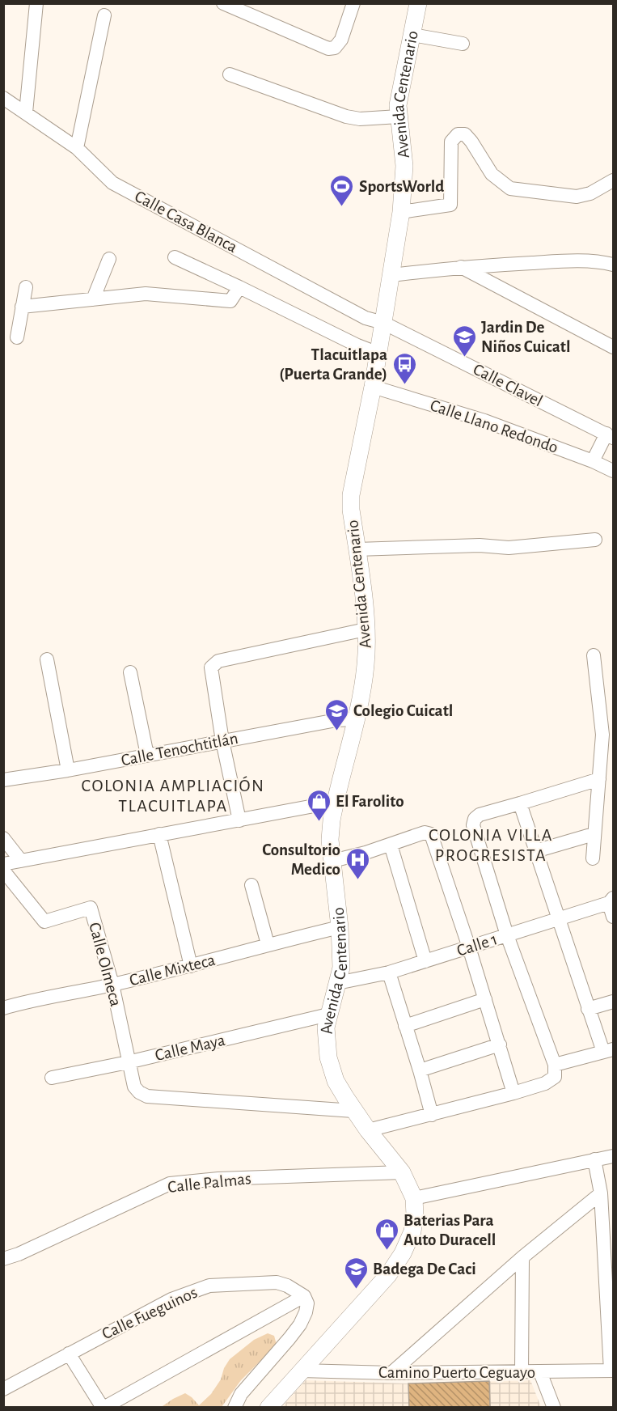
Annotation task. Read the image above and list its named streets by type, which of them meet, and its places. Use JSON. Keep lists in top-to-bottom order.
{
  "streets": {
    "main road": ["Avenida Centenario"],
    "street": [
      "Calle Casa Blanca",
      "Calle Clavel",
      "Calle Llano Redondo",
      "Calle Tenochtitlán",
      "Calle 1",
      "Calle Olmeca",
      "Calle Mixteca",
      "Calle Maya",
      "Calle Palmas",
      "Calle Fueguinos",
      "Camino Puerto Ceguayo"
    ]
  },
  "crossings": [
    ["Avenida Centenario", "Calle Casa Blanca"],
    ["Avenida Centenario", "Calle Clavel"],
    ["Avenida Centenario", "Calle Llano Redondo"],
    ["Avenida Centenario", "Calle Tenochtitlán"],
    ["Avenida Centenario", "Calle 1"],
    ["Avenida Centenario", "Calle Olmeca"],
    ["Avenida Centenario", "Calle Mixteca"],
    ["Avenida Centenario", "Calle Maya"],
    ["Avenida Centenario", "Calle Palmas"],
    ["Avenida Centenario", "Camino Puerto Ceguayo"],
    ["Calle Casa Blanca", "Calle Clavel"],
    ["Calle Olmeca", "Calle Mixteca"],
    ["Calle Olmeca", "Calle Maya"]
  ],
  "districts": ["COLONIA AMPLIACIÓN TLACUITLAPA", "COLONIA VILLA PROGRESISTA"],
  "places": {
    "sports": ["SportsWorld"],
    "school or university": ["Jardin De Niños Cuicatl", "Colegio Cuicatl", "Badega De Caci"],
    "bus stop": ["Tlacuitlapa (Puerta Grande)"],
    "shop": ["El Farolito", "Baterias Para Auto Duracell"],
    "hospital": ["Consultorio Medico"]
  }
}
